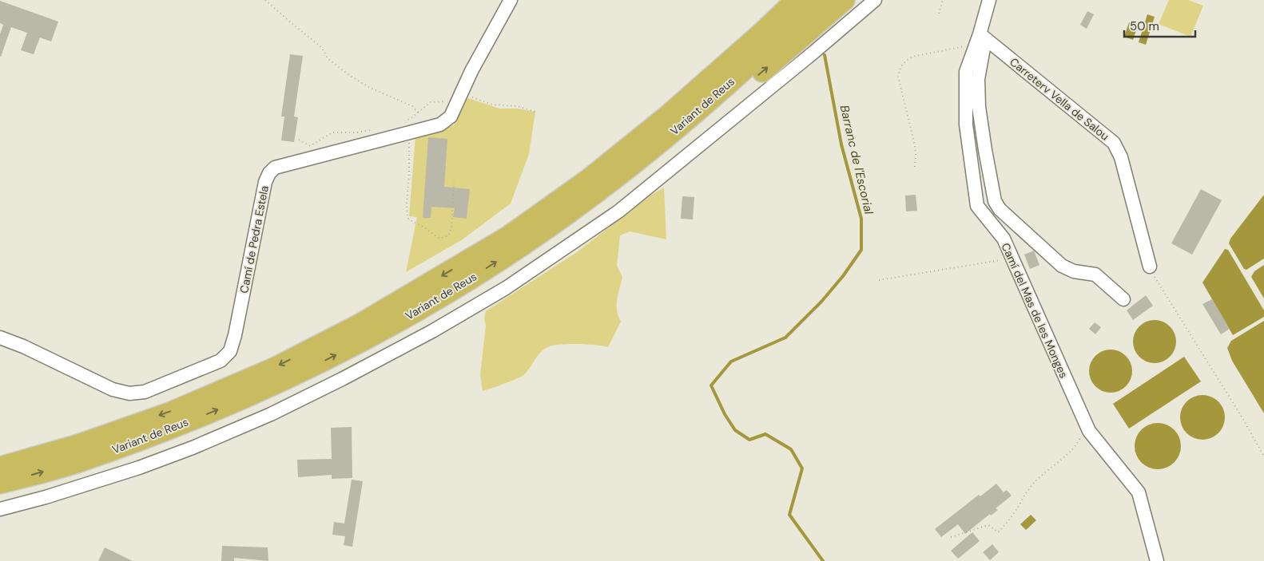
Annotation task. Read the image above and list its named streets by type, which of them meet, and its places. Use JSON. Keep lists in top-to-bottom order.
{
  "streets": {
    "highway": ["Variant de Reus"],
    "street": ["Carreterv Vella de Salou", "Camí de Pedra Estela", "Camí del Mas de les Monges"]
  },
  "crossings": [
    ["Carreterv Vella de Salou", "Camí del Mas de les Monges"]
  ],
  "water": ["Barranc de l'Escorial"],
  "scale_bar": "50 m"
}
